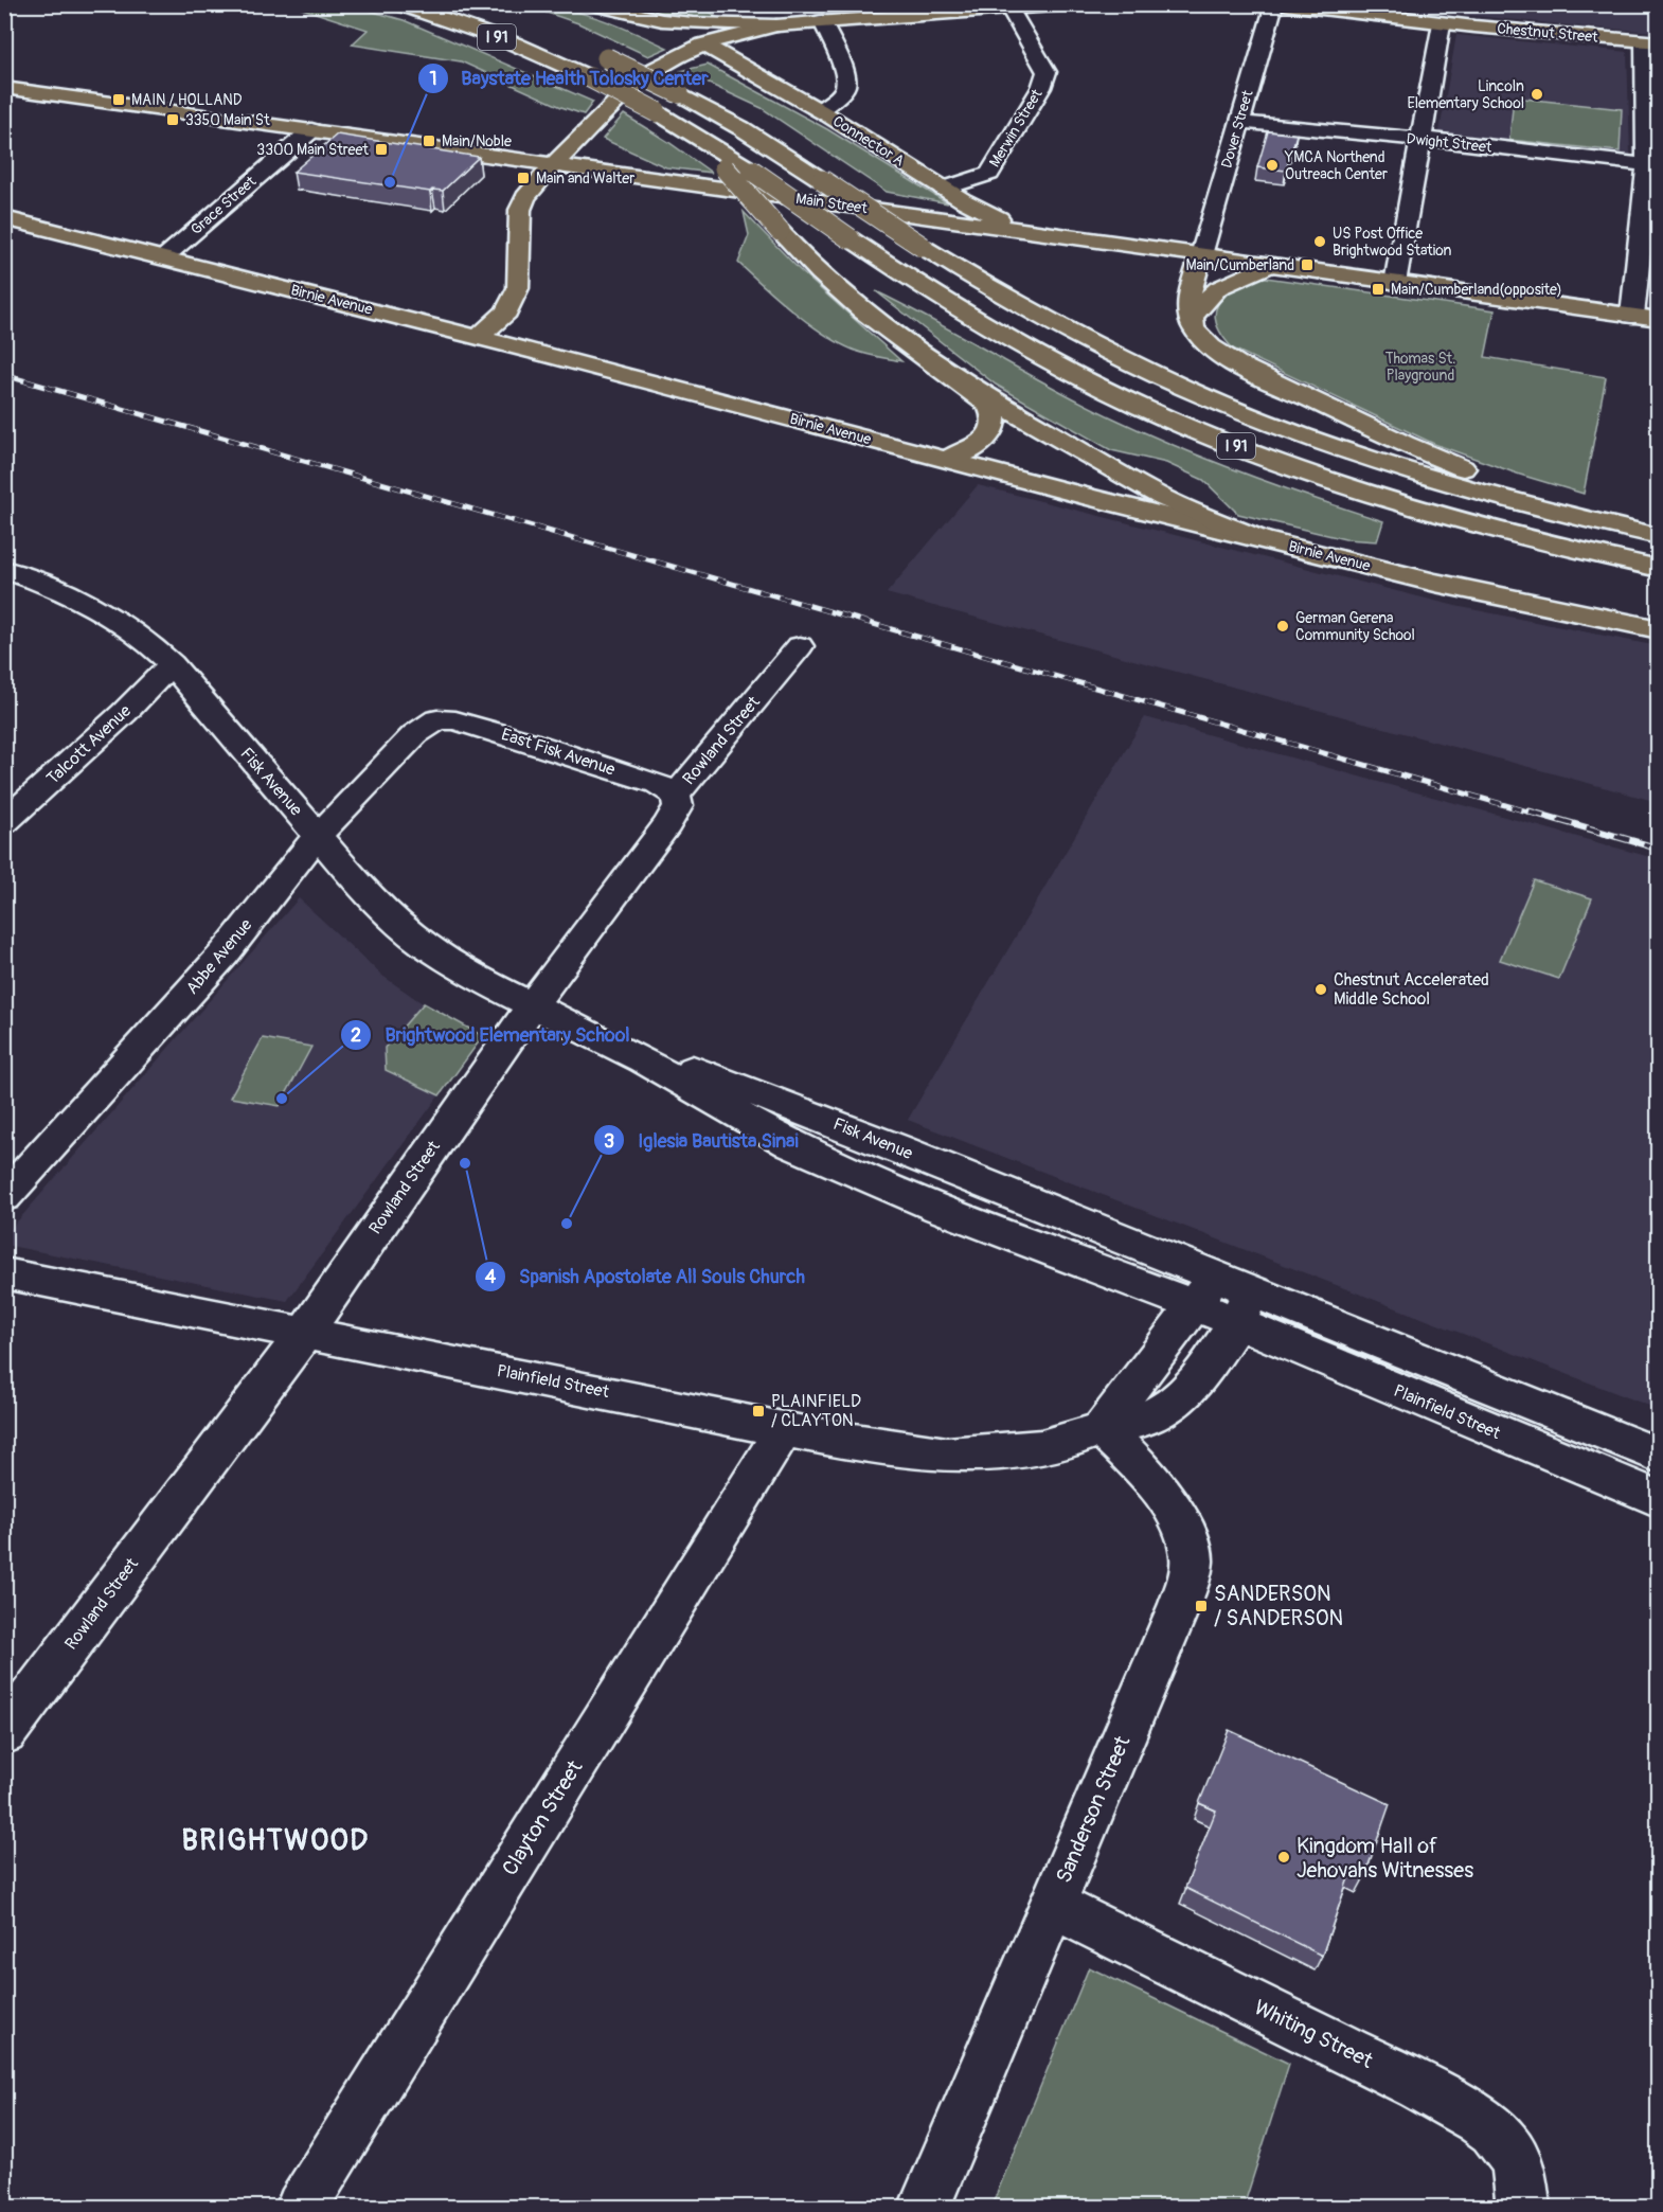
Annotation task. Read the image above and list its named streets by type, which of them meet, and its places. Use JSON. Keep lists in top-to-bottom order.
{
  "streets": {
    "main road": [
      "Chestnut Street",
      "I 91",
      "Connector A",
      "Main Street",
      "Birnie Avenue"
    ],
    "street": [
      "Merwin Street",
      "Dover Street",
      "Dwight Street",
      "Grace Street",
      "Rowland Street",
      "Talcott Avenue",
      "East Fisk Avenue",
      "Fisk Avenue",
      "Abbe Avenue",
      "Plainfield Street",
      "Sanderson Street",
      "Clayton Street",
      "Whiting Street"
    ]
  },
  "crossings": [
    ["Merwin Street", "Connector A"],
    ["Dover Street", "Dwight Street"],
    ["Dover Street", "Main Street"],
    ["Connector A", "Main Street"],
    ["Main Street", "Grace Street"],
    ["Grace Street", "Birnie Avenue"],
    ["Rowland Street", "East Fisk Avenue"],
    ["Rowland Street", "Fisk Avenue"],
    ["Rowland Street", "Plainfield Street"],
    ["Talcott Avenue", "Fisk Avenue"],
    ["East Fisk Avenue", "Abbe Avenue"],
    ["Fisk Avenue", "Abbe Avenue"],
    ["Fisk Avenue", "Plainfield Street"],
    ["Plainfield Street", "Sanderson Street"],
    ["Plainfield Street", "Clayton Street"],
    ["Sanderson Street", "Whiting Street"]
  ],
  "districts": ["BRIGHTWOOD"],
  "parks": ["Thomas St. Playground"],
  "places": {
    "other": [
      "Lincoln Elementary School",
      "YMCA Northend Outreach Center",
      "Baystate Health Tolosky Center",
      "US Post Office Brightwood Station",
      "German Gerena Community School",
      "Chestnut Accelerated Middle School",
      "Brightwood Elementary School",
      "Spanish Apostolate All Souls Church",
      "Iglesia Bautista Sinai",
      "Kingdom Hall of Jehovahs Witnesses"
    ],
    "transit": [
      "MAIN / HOLLAND",
      "3350 Main St",
      "Main/Noble",
      "3300 Main Street",
      "Main and Walter",
      "Main/Cumberland",
      "Main/Cumberland(opposite)",
      "PLAINFIELD / CLAYTON",
      "SANDERSON / SANDERSON"
    ]
  }
}
